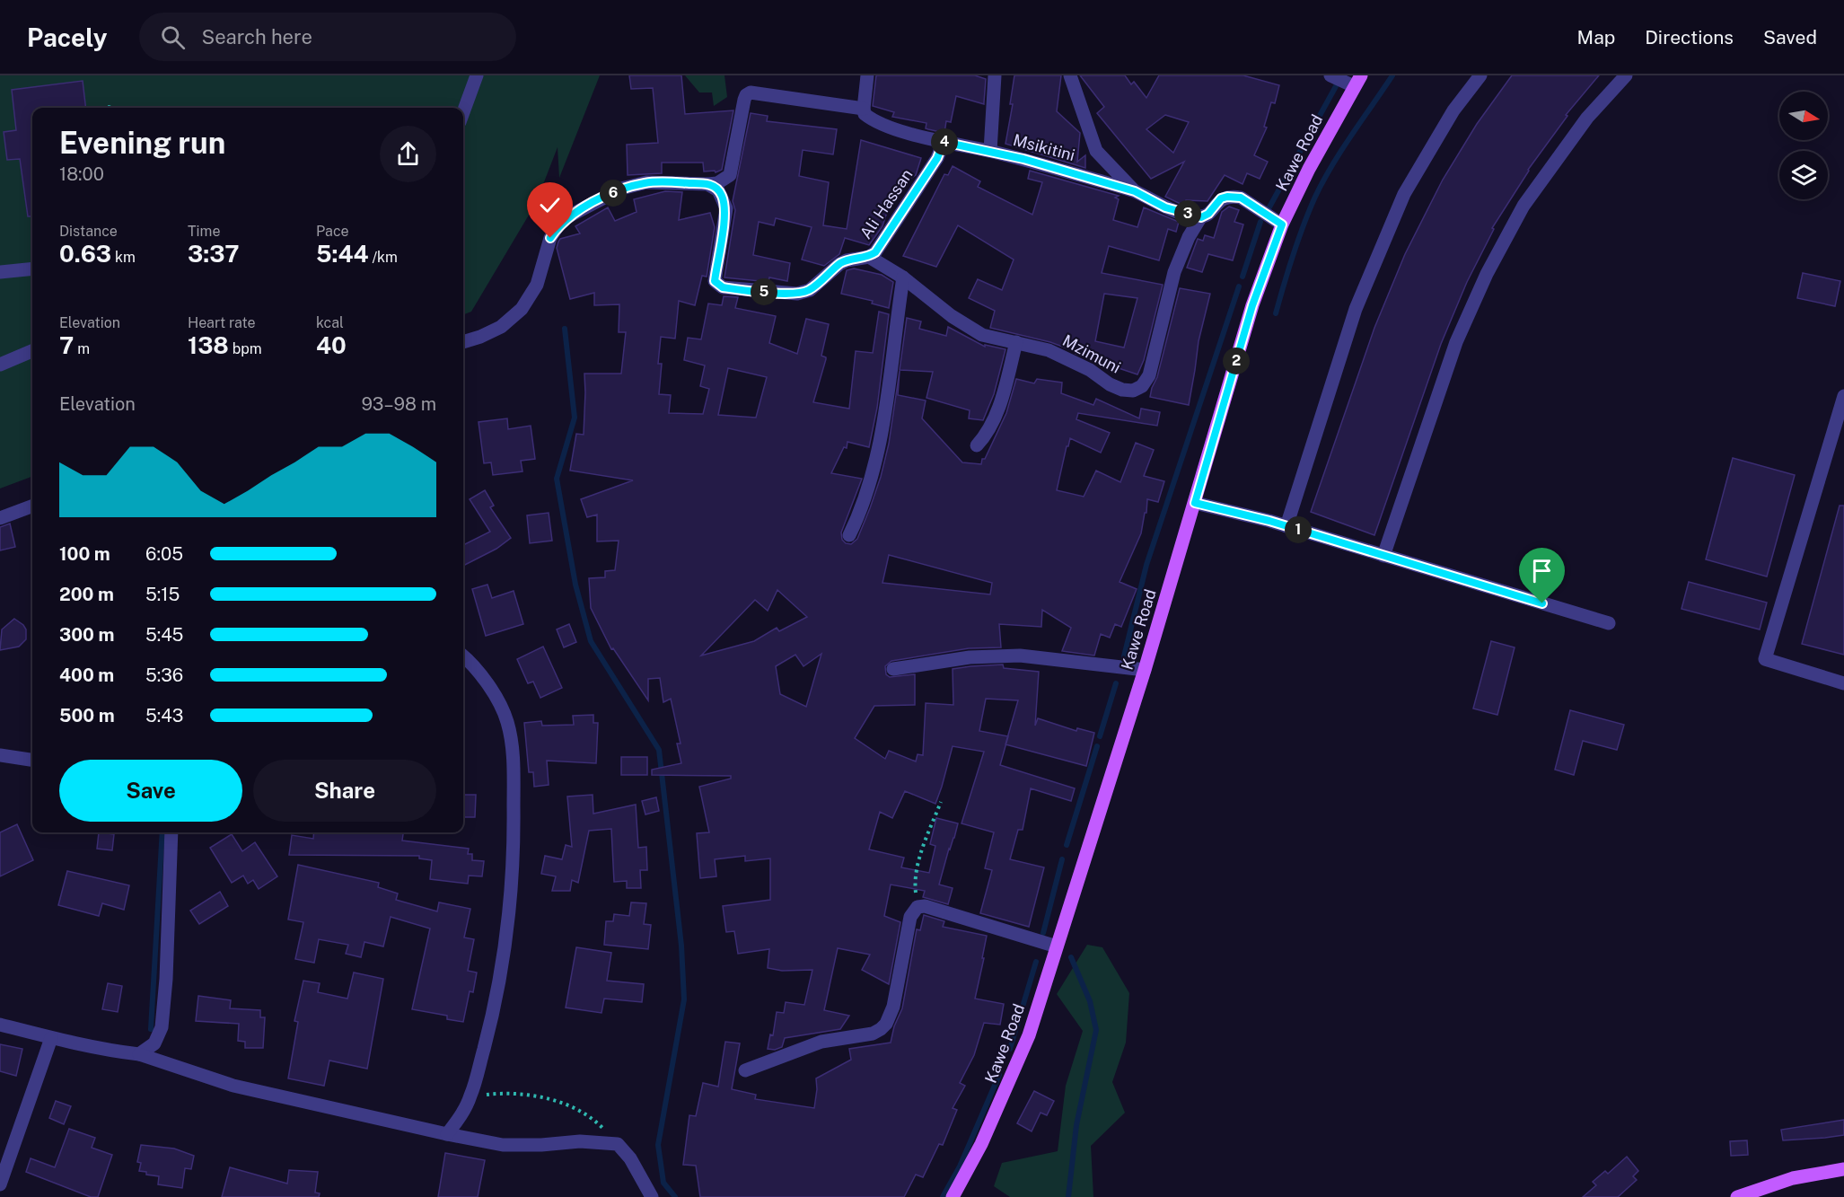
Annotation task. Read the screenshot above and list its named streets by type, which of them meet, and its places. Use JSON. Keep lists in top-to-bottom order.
{
  "streets": {
    "main road": ["Kawe Road"],
    "street": ["Msikitini", "Ali Hassan", "Mzimuni"]
  },
  "crossings": [
    ["Msikitini", "Ali Hassan"],
    ["Msikitini", "Mzimuni"],
    ["Ali Hassan", "Mzimuni"]
  ],
  "north": "right",
  "page": {
    "header": "Pacely",
    "search": "Search here",
    "nav": ["Map", "Directions", "Saved"],
    "heading": ["Evening run", "18:00"],
    "pins": [
      "4",
      "6",
      "3",
      "5",
      "2",
      "1"
    ],
    "stats": [
      ["Distance", "0.63 km"],
      ["Time", "3:37"],
      ["Pace", "5:44 /km"],
      ["Elevation", "7 m"],
      ["Heart rate", "138 bpm"],
      ["kcal", "40"]
    ],
    "chart": ["Elevation", "93–98 m"],
    "list": [
      {
        "name": "100 m",
        "note": "6:05"
      },
      {
        "name": "200 m",
        "note": "5:15"
      },
      {
        "name": "300 m",
        "note": "5:45"
      },
      {
        "name": "400 m",
        "note": "5:36"
      },
      {
        "name": "500 m",
        "note": "5:43"
      }
    ],
    "buttons": ["Save", "Share"]
  }
}
